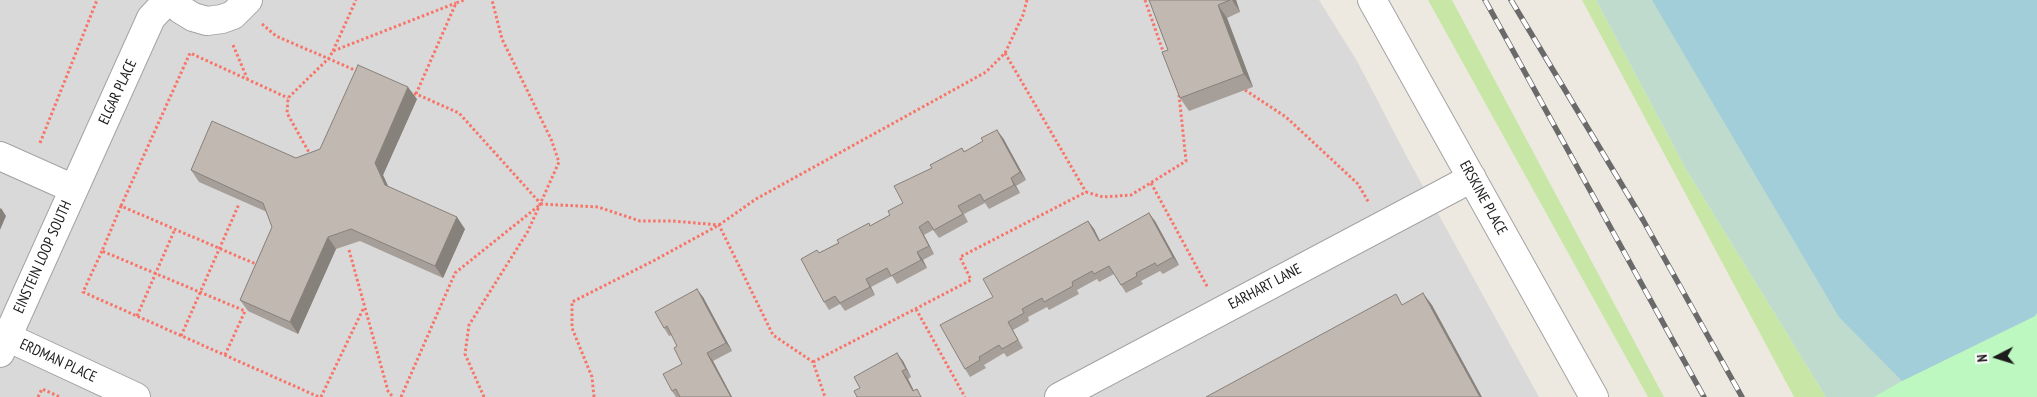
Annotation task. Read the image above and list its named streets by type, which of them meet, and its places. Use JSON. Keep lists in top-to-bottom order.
{
  "streets": {
    "street": [
      "ELGAR PLACE",
      "ERSKINE PLACE",
      "EINSTEIN LOOP SOUTH",
      "EARHART LANE",
      "ERDMAN PLACE"
    ]
  },
  "crossings": [
    ["ELGAR PLACE", "EINSTEIN LOOP SOUTH"],
    ["ERSKINE PLACE", "EARHART LANE"],
    ["EINSTEIN LOOP SOUTH", "ERDMAN PLACE"]
  ],
  "north": "left"
}
